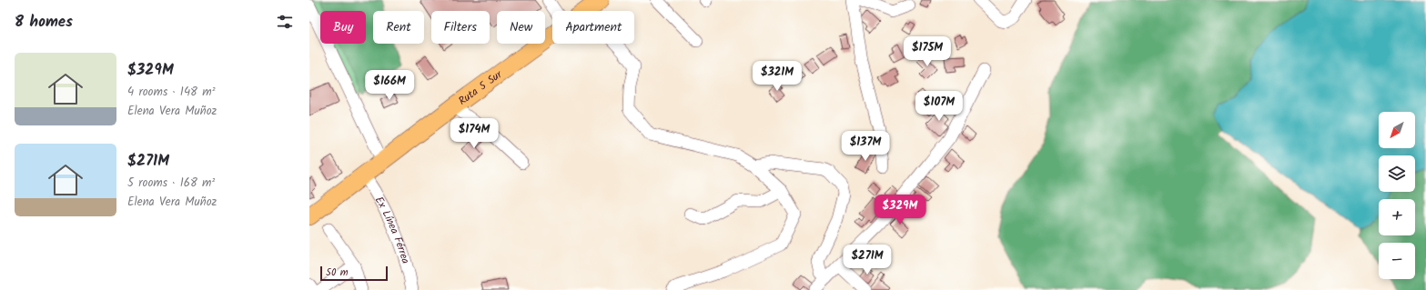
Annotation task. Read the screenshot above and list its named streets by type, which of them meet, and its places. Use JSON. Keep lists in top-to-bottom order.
{
  "streets": {
    "highway": ["Ruta 5 Sur"],
    "street": ["Ex Línea Férrea"]
  },
  "crossings": [
    ["Ruta 5 Sur", "Ex Línea Férrea"]
  ],
  "scale_bar": "50 m",
  "north": "bottom left",
  "page": {
    "heading": "8 homes",
    "chip": [
      "Buy",
      "Rent",
      "Filters",
      "New",
      "Apartment"
    ],
    "price": [
      "$175M",
      "$321M",
      "$166M",
      "$107M",
      "$174M",
      "$137M",
      "$329M",
      "$271M"
    ],
    "list": [
      {
        "name": "$329M",
        "note": "4 rooms · 148 m² · Elena Vera Muñoz"
      },
      {
        "name": "$271M",
        "note": "5 rooms · 168 m² · Elena Vera Muñoz"
      }
    ],
    "map_buttons": ["+", "−"],
    "scale": "50 m"
  }
}
